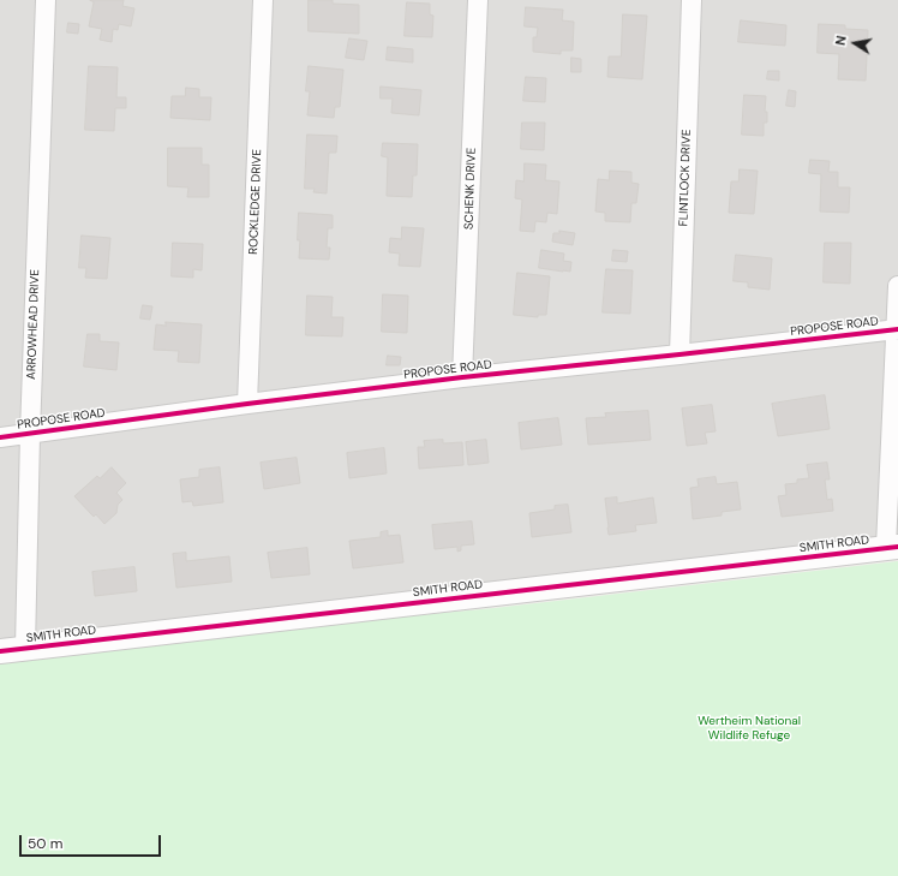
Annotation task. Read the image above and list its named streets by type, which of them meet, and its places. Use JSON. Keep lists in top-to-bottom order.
{
  "streets": {
    "street": [
      "FLINTLOCK DRIVE",
      "SCHENK DRIVE",
      "ROCKLEDGE DRIVE",
      "ARROWHEAD DRIVE",
      "PROPOSE ROAD",
      "SMITH ROAD"
    ]
  },
  "crossings": [
    ["FLINTLOCK DRIVE", "PROPOSE ROAD"],
    ["SCHENK DRIVE", "PROPOSE ROAD"],
    ["ROCKLEDGE DRIVE", "PROPOSE ROAD"],
    ["ARROWHEAD DRIVE", "PROPOSE ROAD"],
    ["ARROWHEAD DRIVE", "SMITH ROAD"]
  ],
  "parks": ["Wertheim National Wildlife Refuge"],
  "scale_bar": "50 m",
  "north": "left"
}
